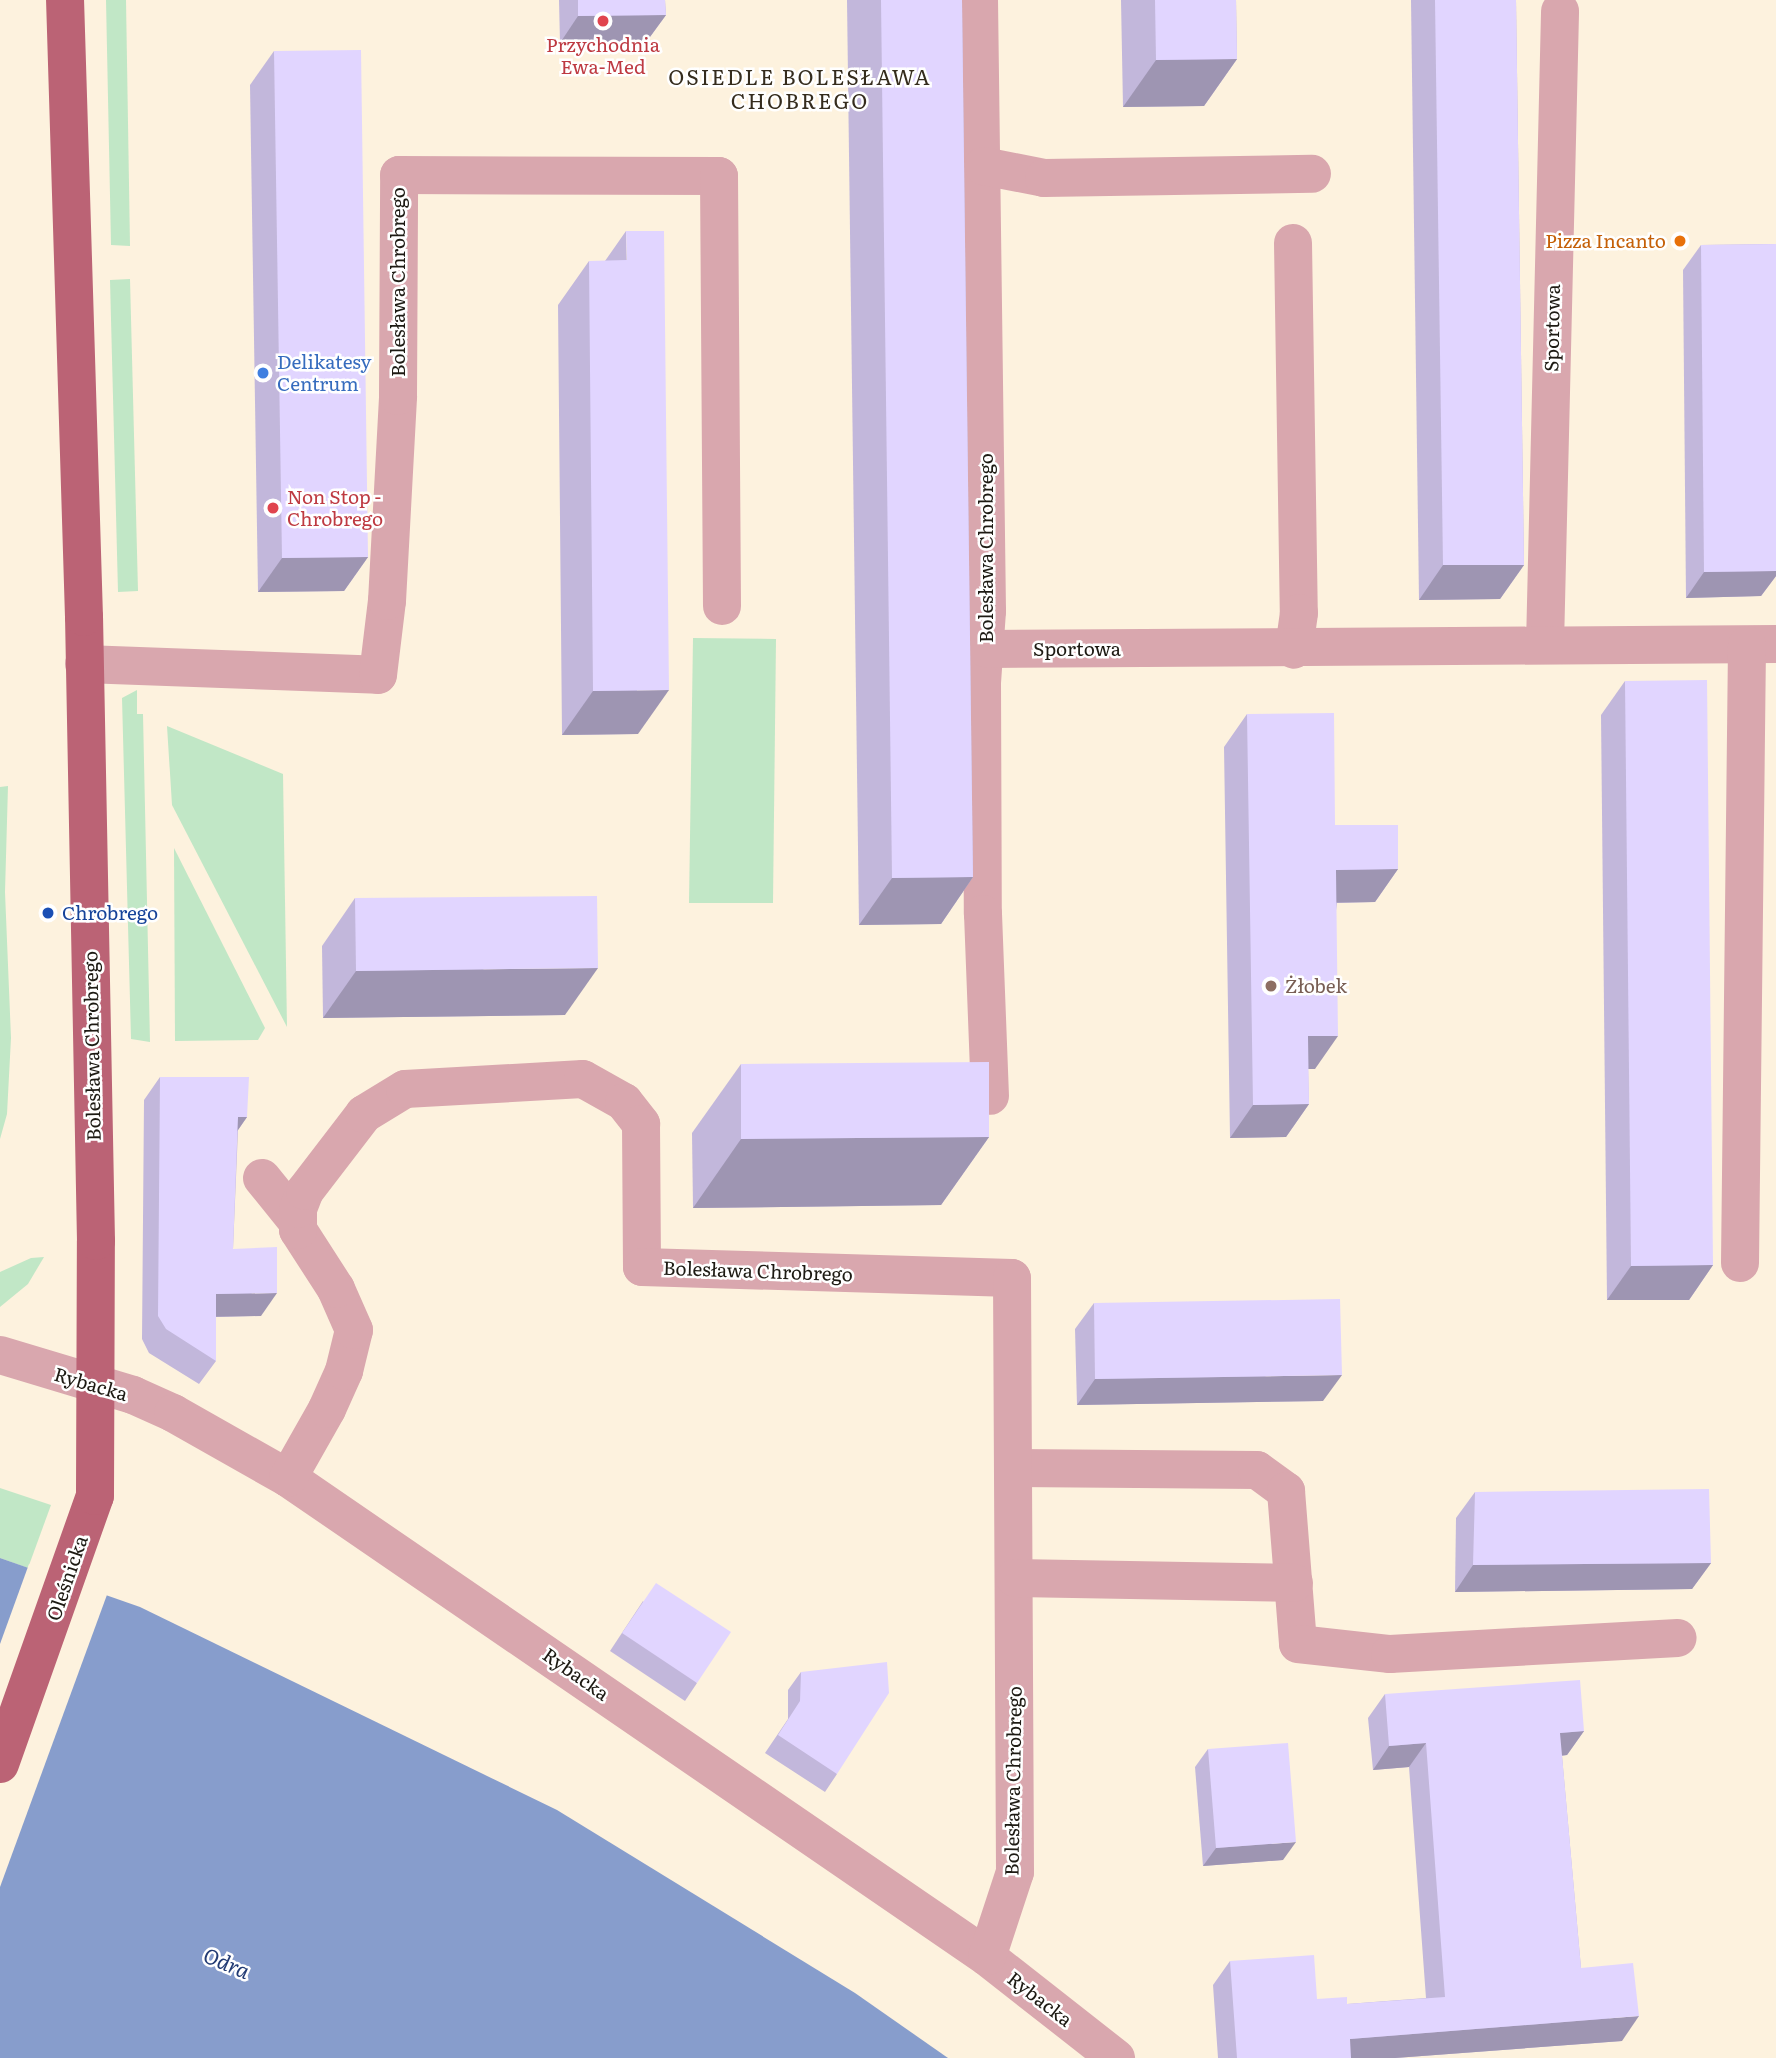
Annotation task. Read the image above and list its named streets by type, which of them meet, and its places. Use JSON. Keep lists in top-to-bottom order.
{
  "streets": {
    "main road": ["Bolesława Chrobrego", "Oleśnicka"],
    "street": ["Sportowa", "Rybacka"]
  },
  "crossings": [
    ["Bolesława Chrobrego", "Sportowa"],
    ["Bolesława Chrobrego", "Rybacka"],
    ["Bolesława Chrobrego", "Oleśnicka"],
    ["Rybacka", "Oleśnicka"]
  ],
  "districts": ["OSIEDLE BOLESŁAWA CHOBREGO"],
  "water": ["Odra"],
  "places": [
    "Przychodnia Ewa-Med",
    "Pizza Incanto",
    "Delikatesy Centrum",
    "Non Stop - Chrobrego",
    "Chrobrego",
    "Żłobek"
  ]
}
